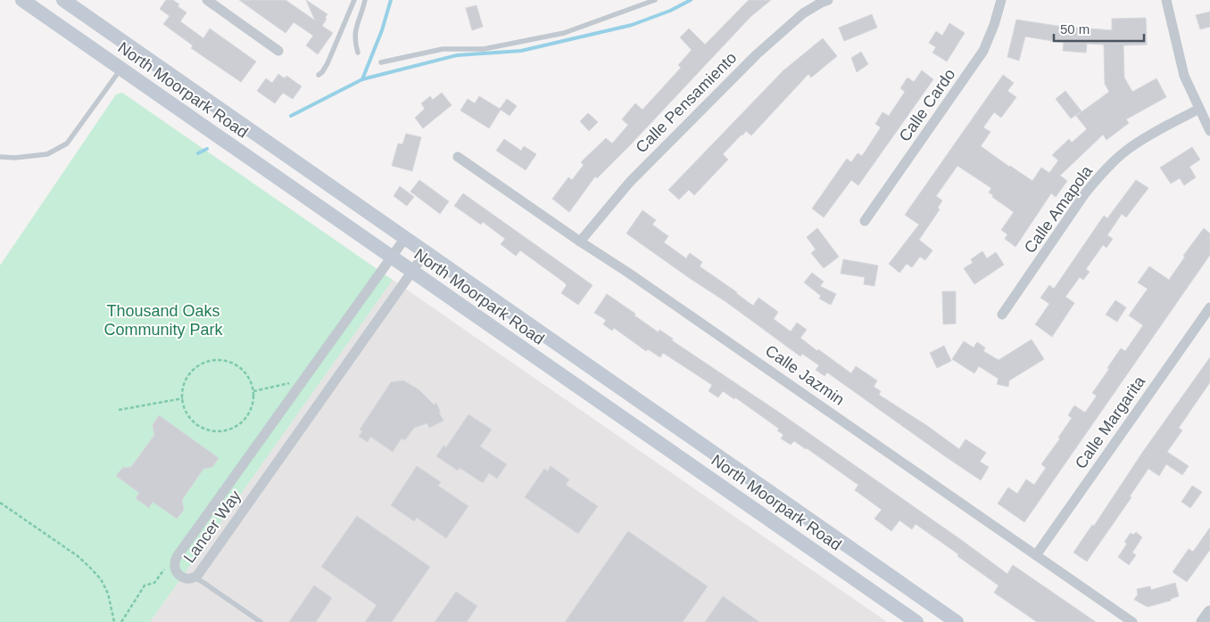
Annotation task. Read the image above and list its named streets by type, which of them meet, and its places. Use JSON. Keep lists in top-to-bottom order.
{
  "streets": {
    "main road": ["North Moorpark Road"],
    "street": [
      "Calle Pensamiento",
      "Calle Cardo",
      "Calle Amapola",
      "Calle Jazmin",
      "Calle Margarita",
      "Lancer Way"
    ]
  },
  "crossings": [
    ["North Moorpark Road", "Lancer Way"],
    ["Calle Pensamiento", "Calle Jazmin"],
    ["Calle Jazmin", "Calle Margarita"]
  ],
  "parks": ["Thousand Oaks Community Park"],
  "scale_bar": "50 m"
}
